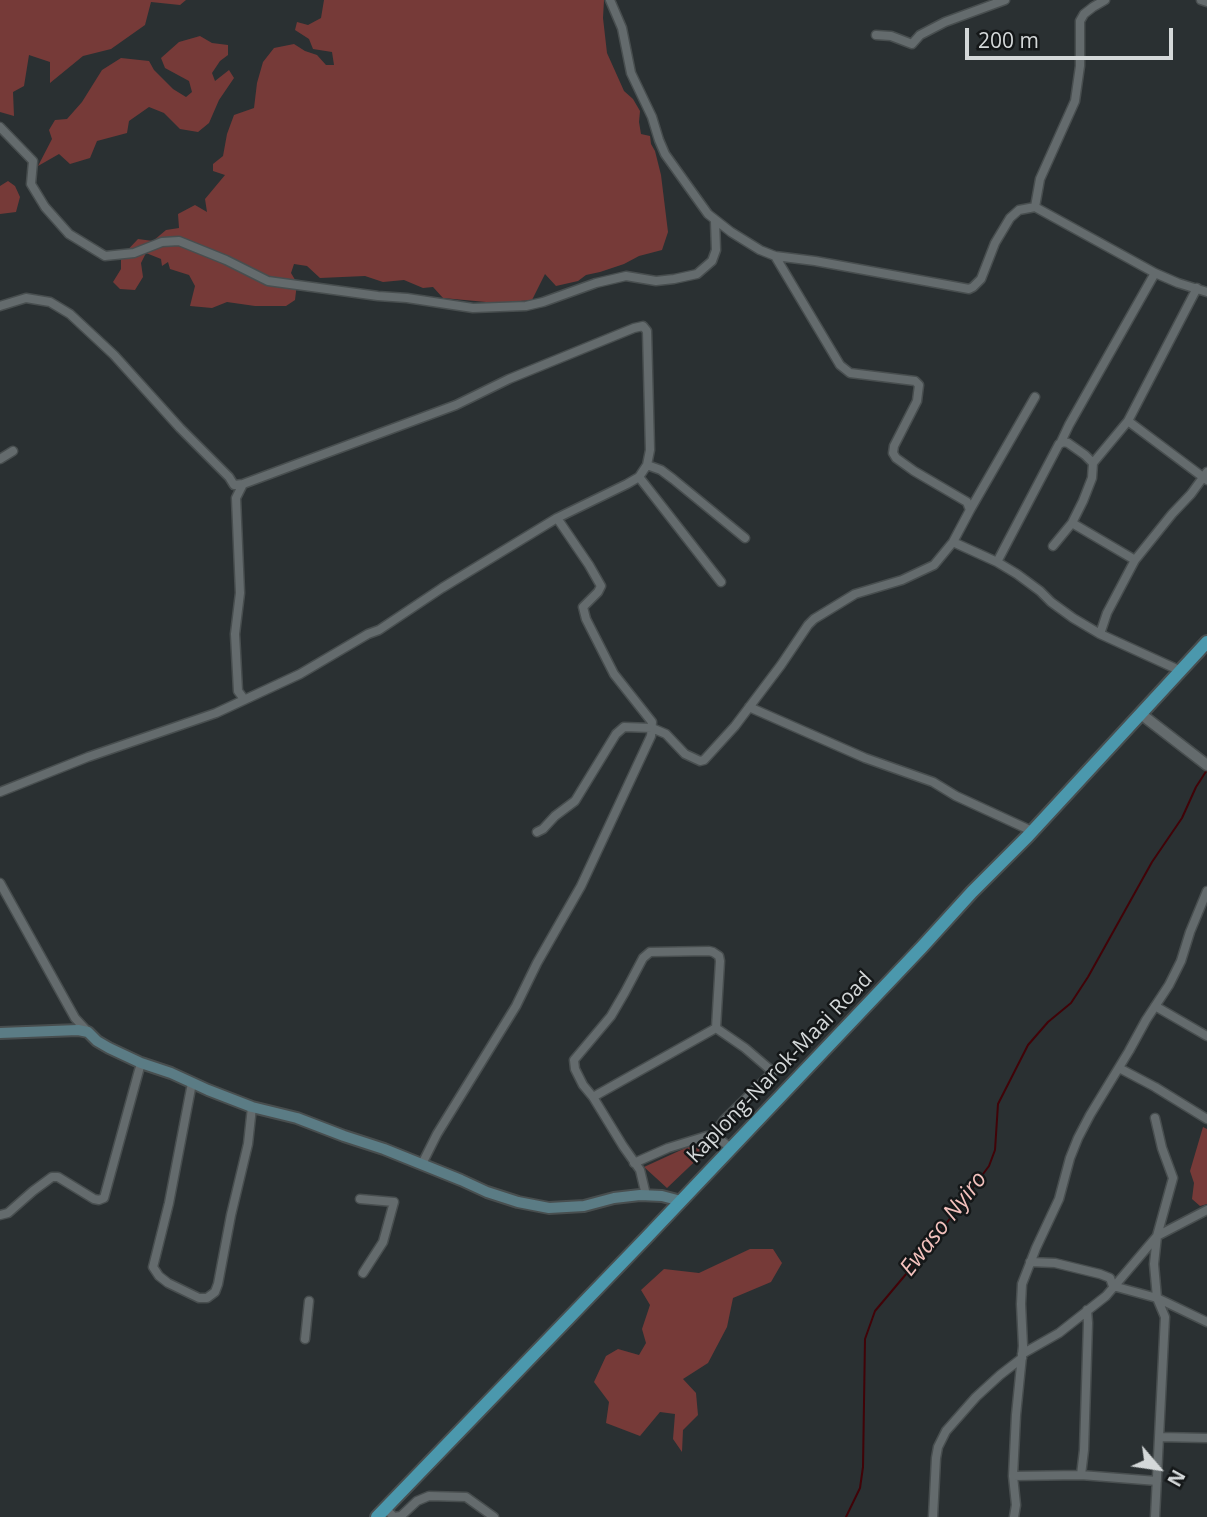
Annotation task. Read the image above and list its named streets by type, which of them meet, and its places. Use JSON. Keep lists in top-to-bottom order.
{
  "streets": {
    "highway": ["Kaplong-Narok-Maai Road"]
  },
  "water": ["Ewaso Nyiro"],
  "scale_bar": "200 m",
  "north": "bottom right"
}
